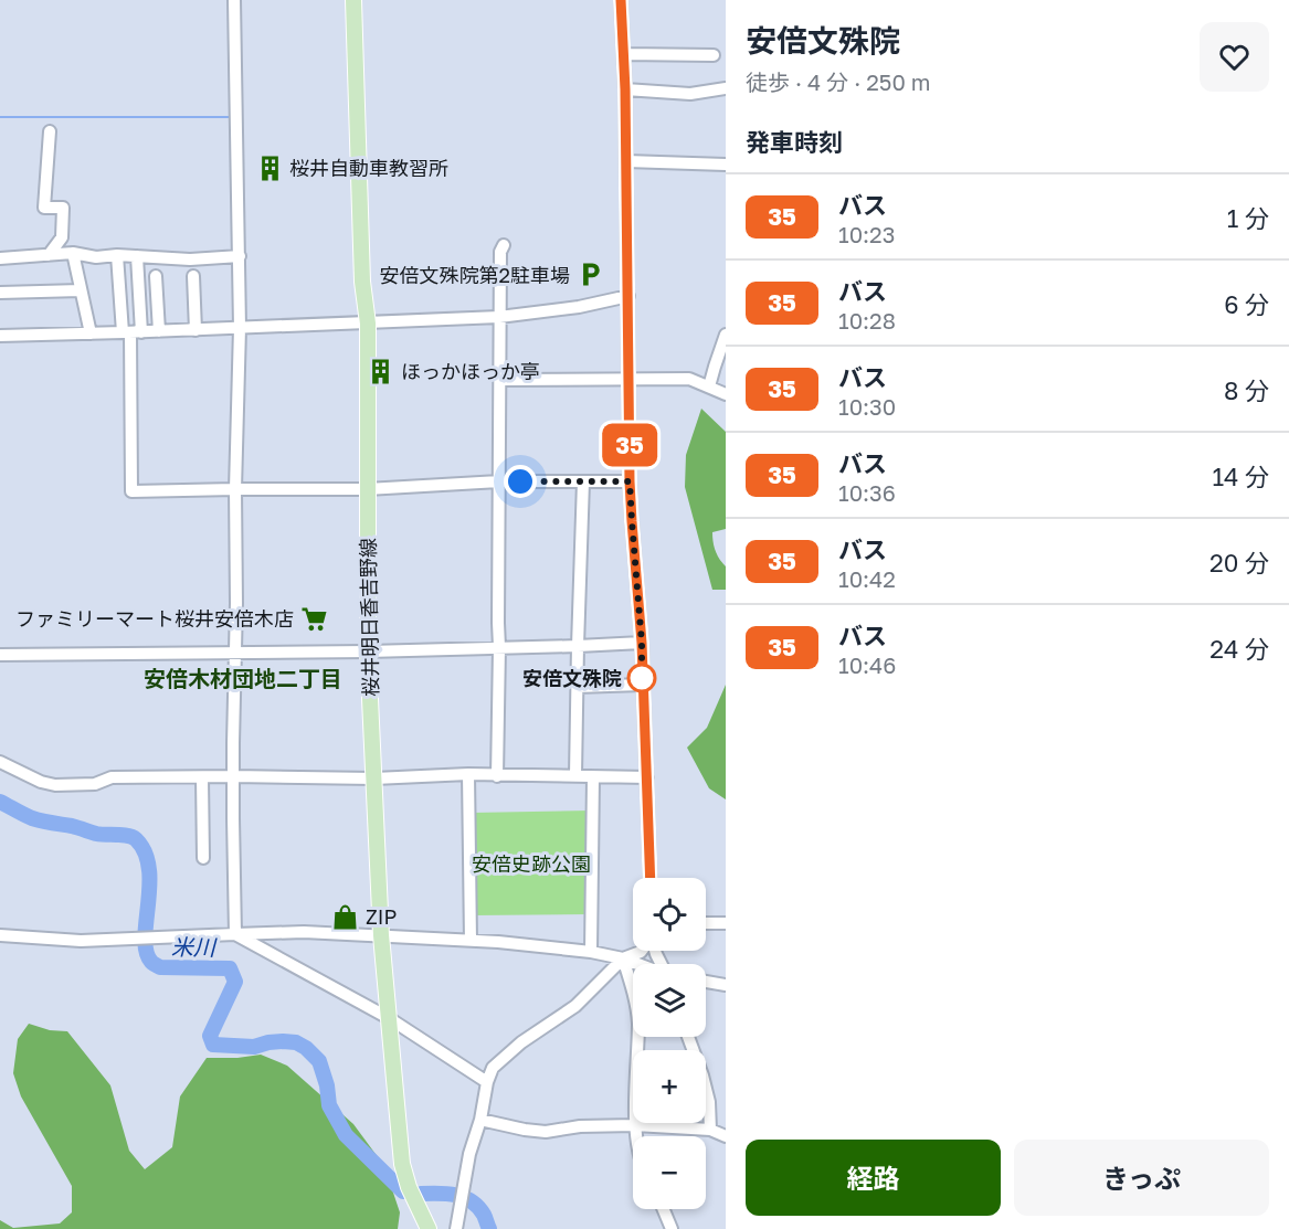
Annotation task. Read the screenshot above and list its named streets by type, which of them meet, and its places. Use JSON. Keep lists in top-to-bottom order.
{
  "streets": {
    "main road": ["桜井明日香吉野線"]
  },
  "districts": ["安倍木材団地二丁目"],
  "water": ["米川"],
  "parks": ["安倍史跡公園"],
  "places": {
    "building": ["桜井自動車教習所", "ほっかほっか亭"],
    "parking": ["安倍文殊院第2駐車場"],
    "supermarket": ["ファミリーマート桜井安倍木店"],
    "other": ["安倍文殊院"],
    "shop": ["ZIP"]
  },
  "lines": ["bus line 35"],
  "page": {
    "on_map": "35",
    "heading": [
      ["安倍文殊院", "徒歩 · 4 分 · 250 m"],
      "発車時刻"
    ],
    "list": [
      {
        "mark": "35",
        "name": "バス",
        "note": "10:23",
        "value": "1 分"
      },
      {
        "mark": "35",
        "name": "バス",
        "note": "10:28",
        "value": "6 分"
      },
      {
        "mark": "35",
        "name": "バス",
        "note": "10:30",
        "value": "8 分"
      },
      {
        "mark": "35",
        "name": "バス",
        "note": "10:36",
        "value": "14 分"
      },
      {
        "mark": "35",
        "name": "バス",
        "note": "10:42",
        "value": "20 分"
      },
      {
        "mark": "35",
        "name": "バス",
        "note": "10:46",
        "value": "24 分"
      }
    ],
    "map_buttons": ["+", "−"],
    "buttons": ["経路", "きっぷ"]
  }
}
